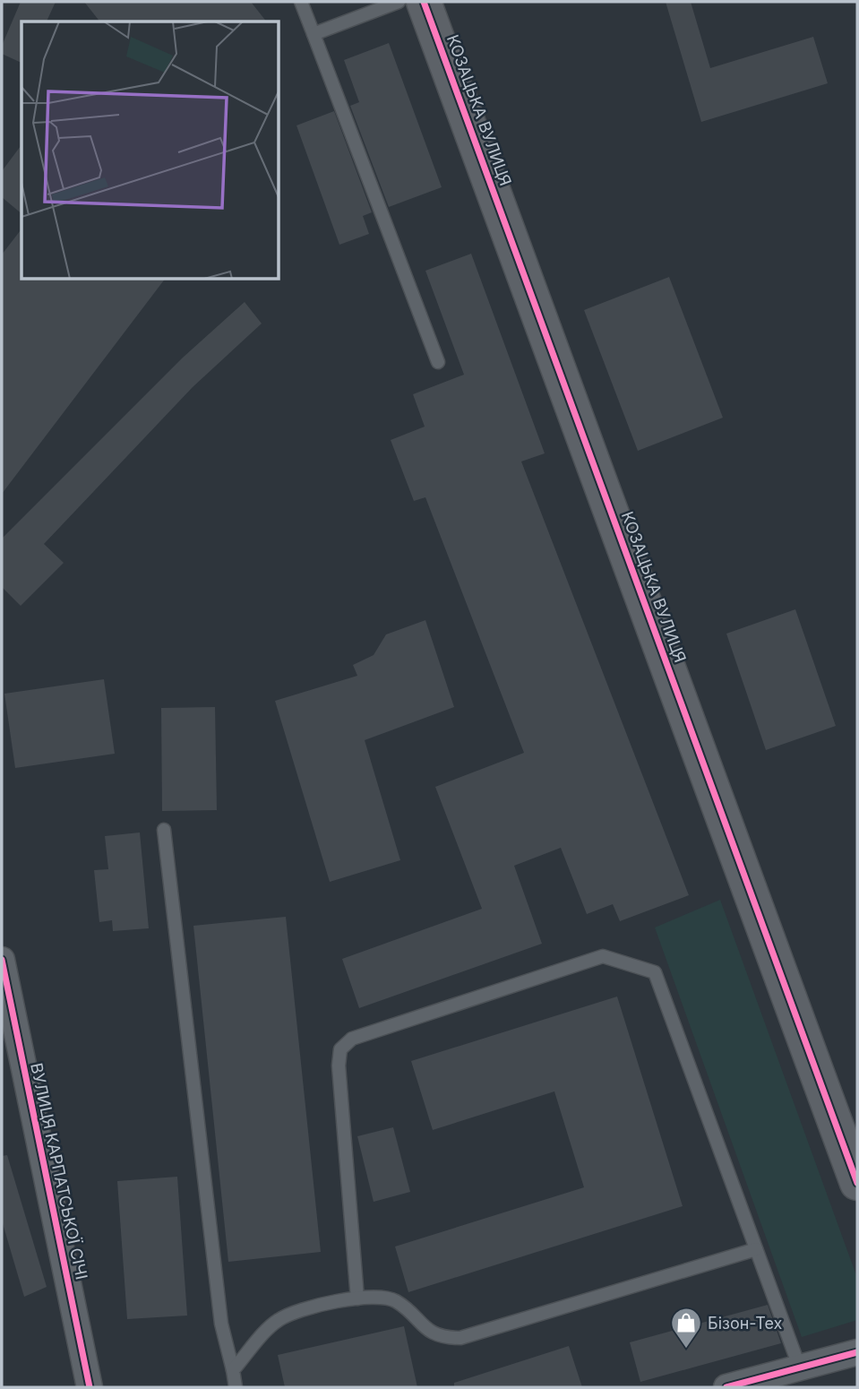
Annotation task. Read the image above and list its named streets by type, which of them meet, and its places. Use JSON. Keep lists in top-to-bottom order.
{
  "streets": {
    "street": ["КОЗАЦЬКА ВУЛИЦЯ", "ВУЛИЦЯ КАРПАТСЬКОЇ СІЧІ"]
  },
  "places": {
    "shop": ["Бізон-Тех"]
  }
}
